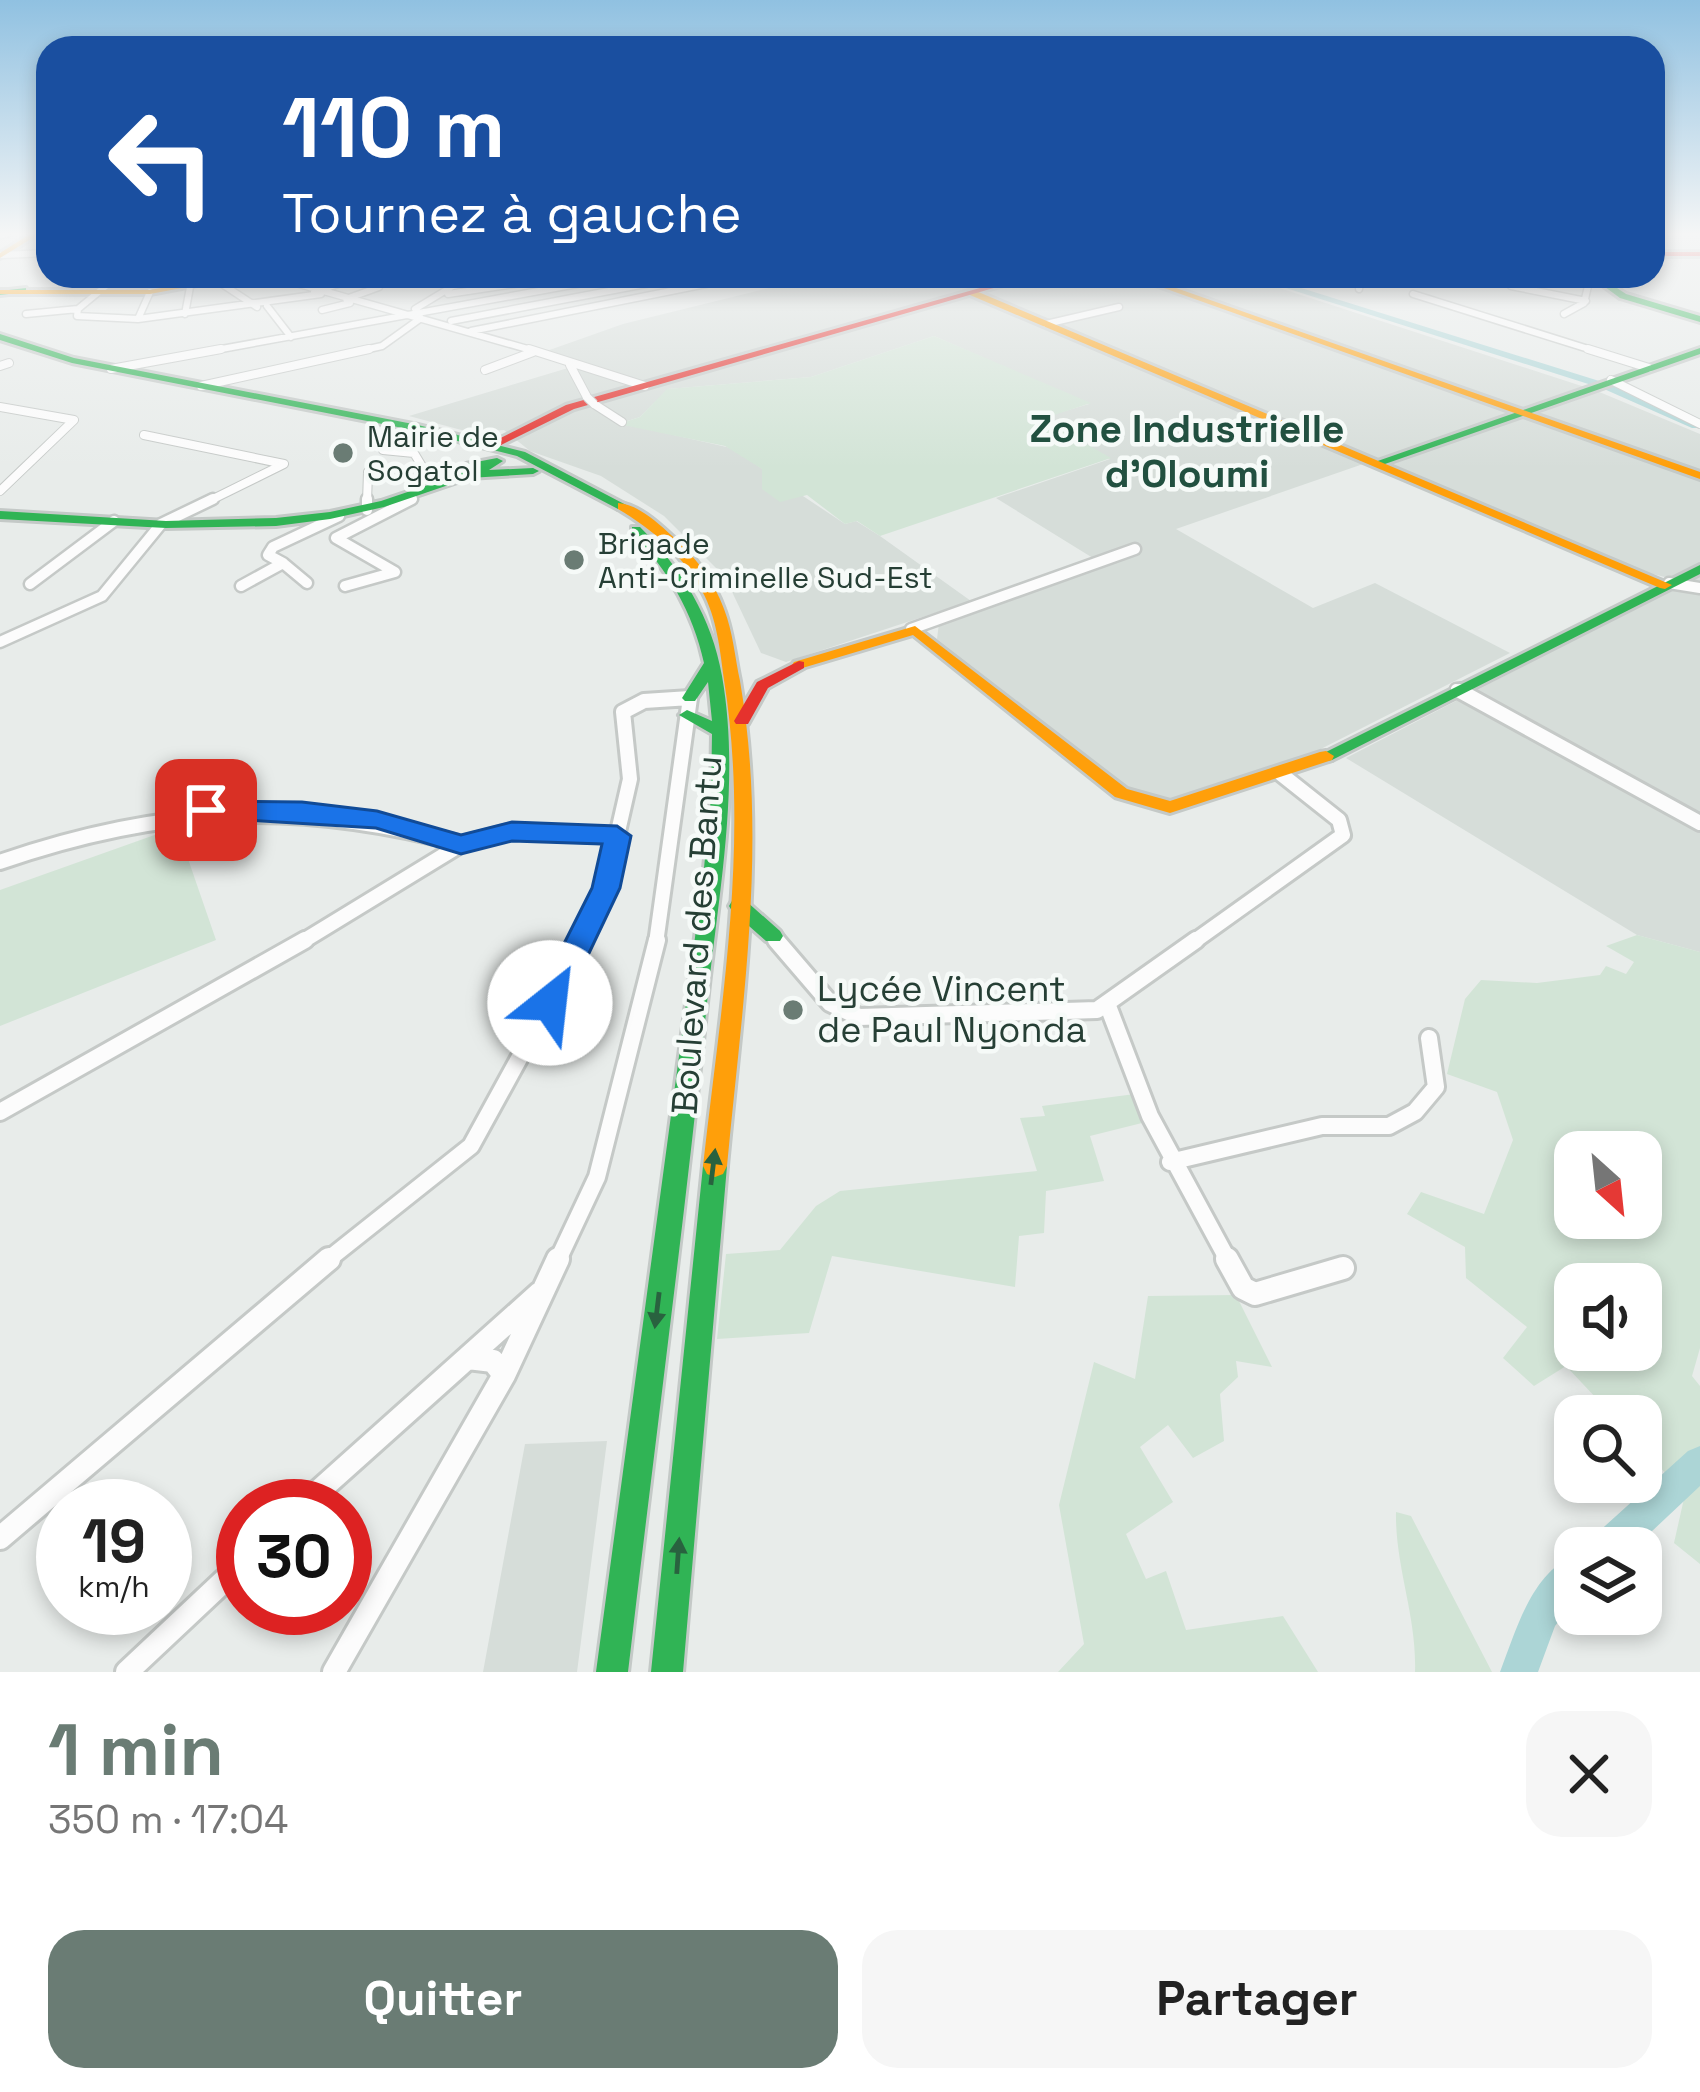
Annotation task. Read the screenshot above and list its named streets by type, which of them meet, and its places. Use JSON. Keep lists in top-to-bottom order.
{
  "streets": {
    "main road": ["Boulevard des Bantu"]
  },
  "districts": ["Zone Industrielle d'Oloumi"],
  "places": ["Mairie de Sogatol", "Brigade Anti-Criminelle Sud-Est", "Lycée Vincent de Paul Nyonda"],
  "north": "bottom right",
  "page": {
    "turn": ["110 m", "Tournez à gauche"],
    "speed": "19 km/h",
    "limit": "30",
    "heading": ["1 min", "350 m · 17:04"],
    "buttons": ["Quitter", "Partager"]
  }
}
